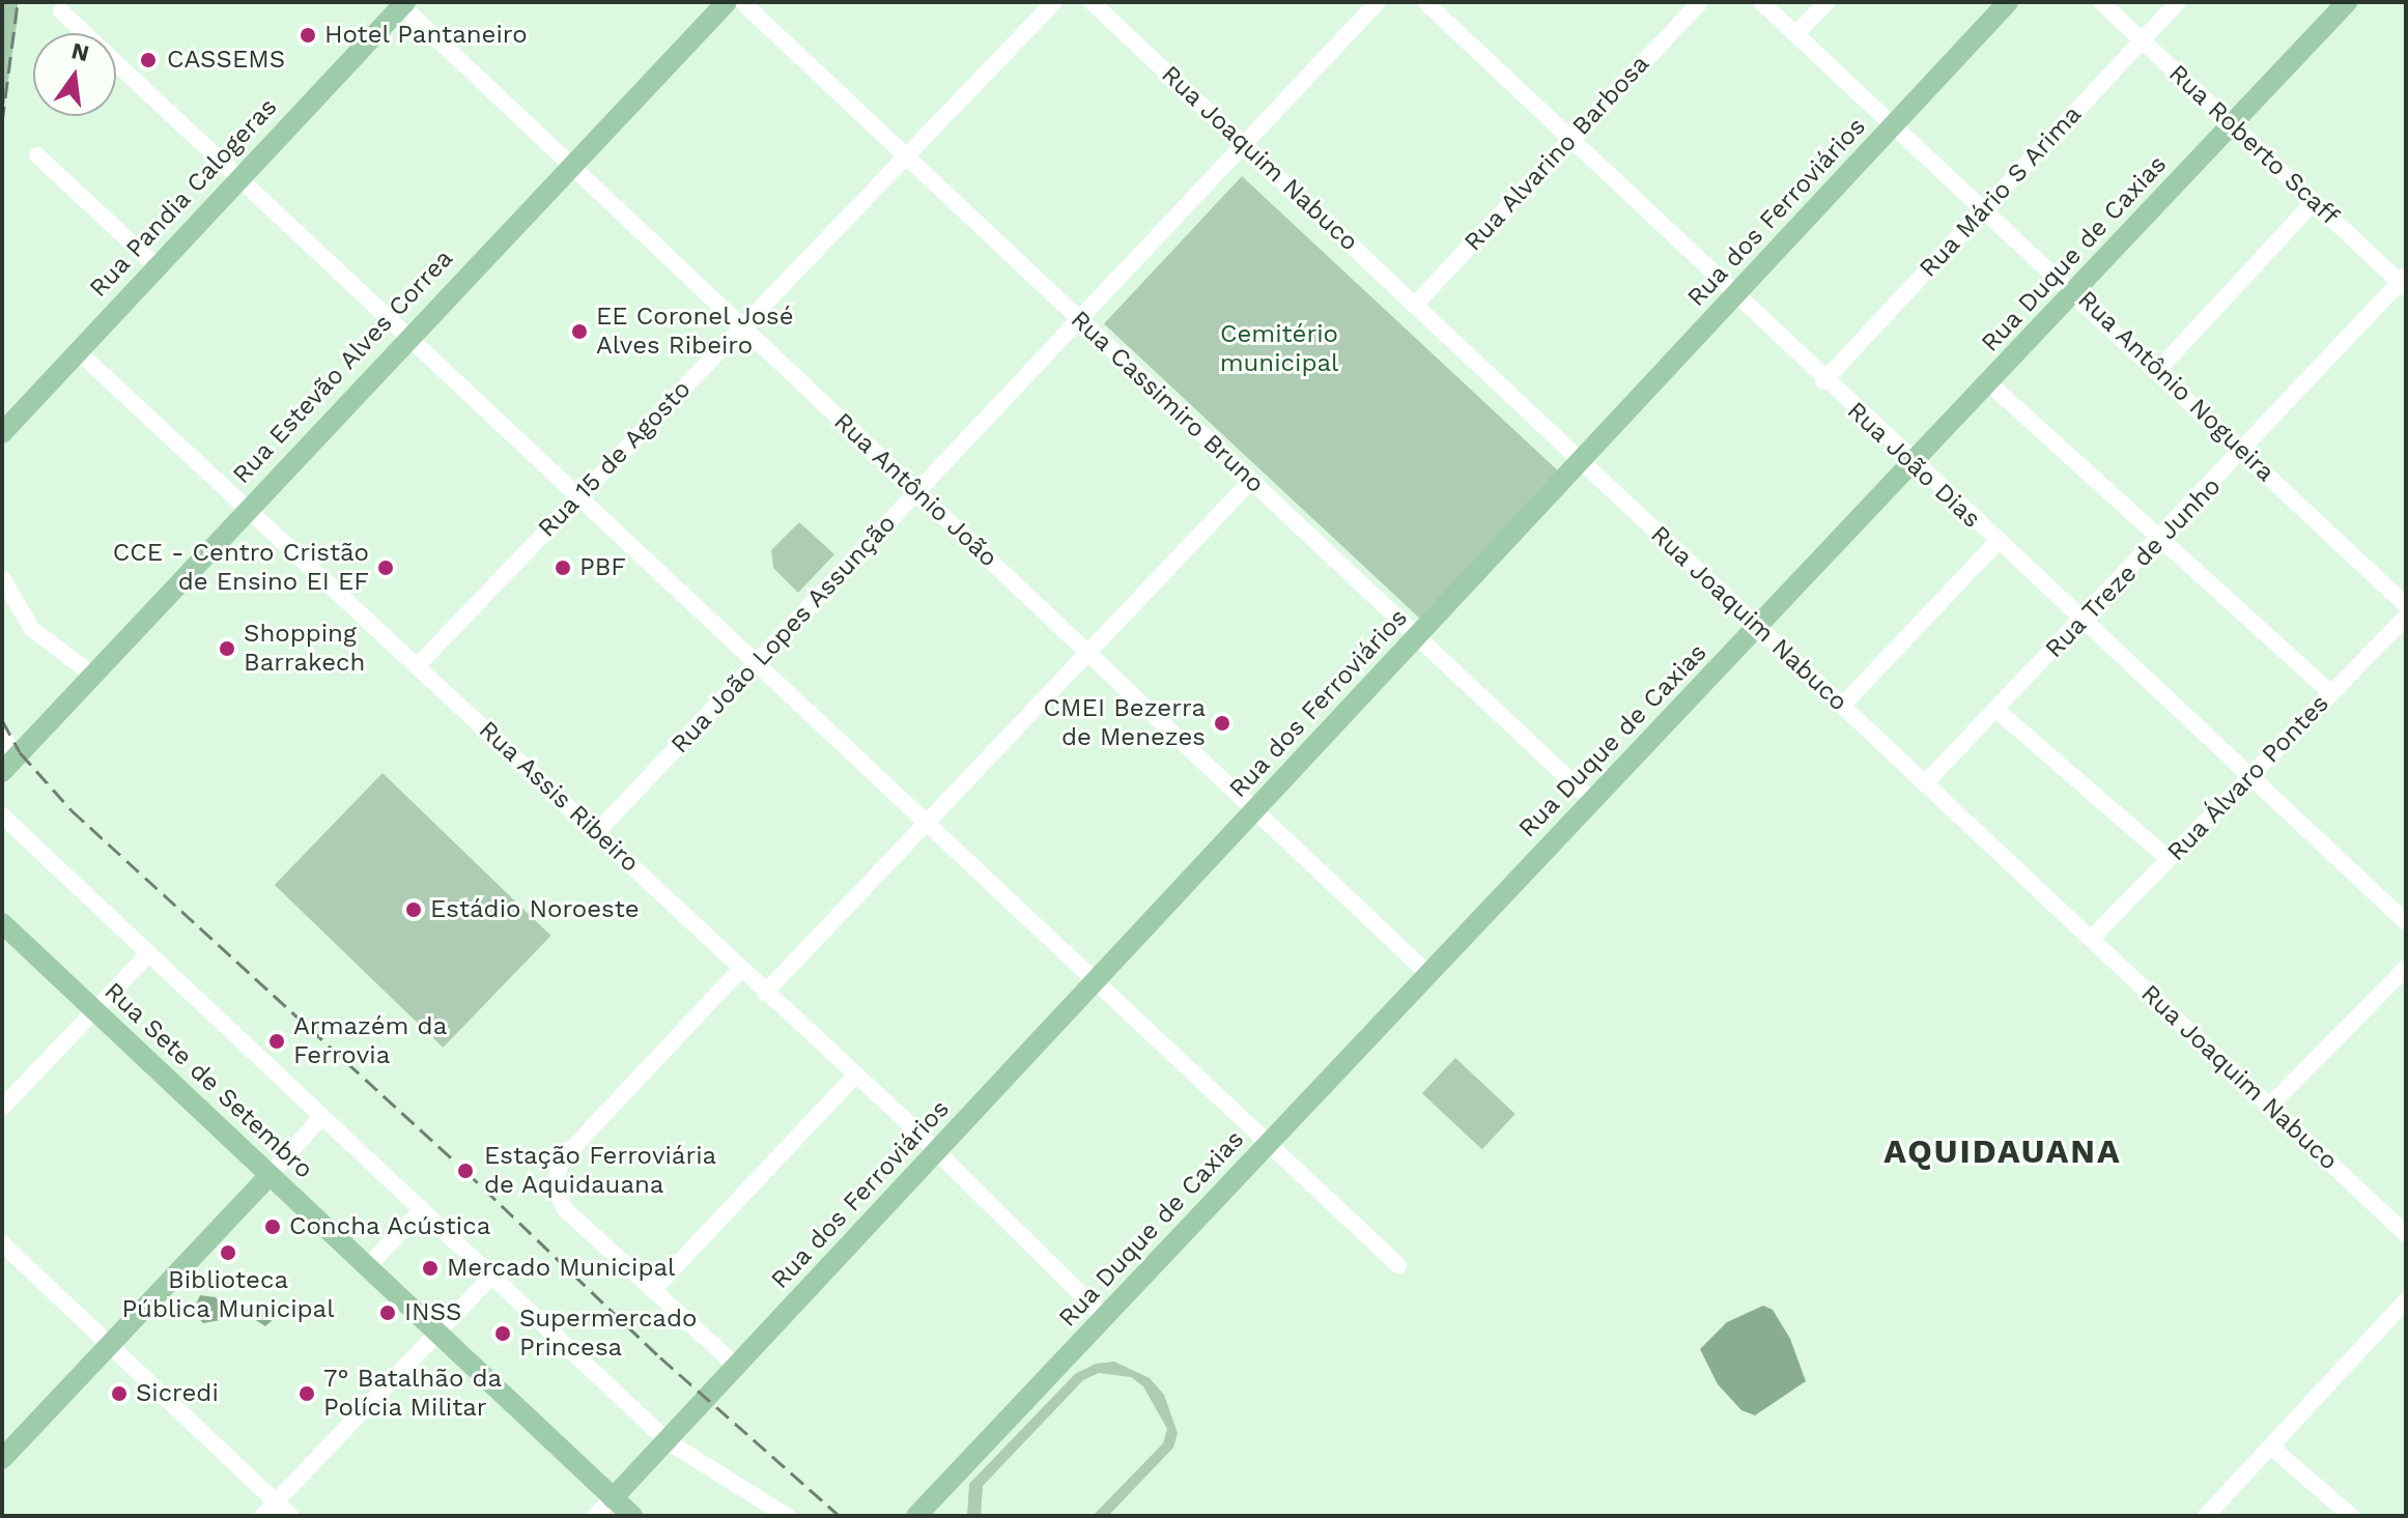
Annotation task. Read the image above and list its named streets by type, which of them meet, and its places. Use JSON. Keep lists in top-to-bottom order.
{
  "streets": {
    "main road": [
      "Rua Pandia Calogeras",
      "Rua dos Ferroviários",
      "Rua Duque de Caxias",
      "Rua Estevão Alves Correa",
      "Rua Sete de Setembro"
    ],
    "street": [
      "Rua Roberto Scaff",
      "Rua Alvarino Barbosa",
      "Rua Joaquim Nabuco",
      "Rua Mário S Arima",
      "Rua Antônio Nogueira",
      "Rua Cassimiro Bruno",
      "Rua 15 de Agosto",
      "Rua João Dias",
      "Rua Antônio João",
      "Rua Treze de Junho",
      "Rua João Lopes Assunção",
      "Rua Álvaro Pontes",
      "Rua Assis Ribeiro"
    ]
  },
  "crossings": [
    ["Rua Roberto Scaff", "Rua Mário S Arima"],
    ["Rua Roberto Scaff", "Rua Duque de Caxias"],
    ["Rua Roberto Scaff", "Rua Treze de Junho"],
    ["Rua Alvarino Barbosa", "Rua Joaquim Nabuco"],
    ["Rua Alvarino Barbosa", "Rua João Dias"],
    ["Rua Joaquim Nabuco", "Rua dos Ferroviários"],
    ["Rua Joaquim Nabuco", "Rua Duque de Caxias"],
    ["Rua Joaquim Nabuco", "Rua Treze de Junho"],
    ["Rua Joaquim Nabuco", "Rua João Lopes Assunção"],
    ["Rua Joaquim Nabuco", "Rua Álvaro Pontes"],
    ["Rua Mário S Arima", "Rua Antônio Nogueira"],
    ["Rua Mário S Arima", "Rua João Dias"],
    ["Rua Pandia Calogeras", "Rua Antônio João"],
    ["Rua Pandia Calogeras", "Rua Assis Ribeiro"],
    ["Rua dos Ferroviários", "Rua Antônio Nogueira"],
    ["Rua dos Ferroviários", "Rua Cassimiro Bruno"],
    ["Rua dos Ferroviários", "Rua João Dias"],
    ["Rua dos Ferroviários", "Rua Antônio João"],
    ["Rua dos Ferroviários", "Rua Assis Ribeiro"],
    ["Rua dos Ferroviários", "Rua Sete de Setembro"],
    ["Rua Duque de Caxias", "Rua Antônio Nogueira"],
    ["Rua Duque de Caxias", "Rua Cassimiro Bruno"],
    ["Rua Duque de Caxias", "Rua João Dias"],
    ["Rua Duque de Caxias", "Rua Antônio João"],
    ["Rua Duque de Caxias", "Rua Assis Ribeiro"],
    ["Rua Estevão Alves Correa", "Rua Antônio João"],
    ["Rua Estevão Alves Correa", "Rua Assis Ribeiro"],
    ["Rua Antônio Nogueira", "Rua Treze de Junho"],
    ["Rua Cassimiro Bruno", "Rua 15 de Agosto"],
    ["Rua Cassimiro Bruno", "Rua João Lopes Assunção"],
    ["Rua 15 de Agosto", "Rua Antônio João"],
    ["Rua 15 de Agosto", "Rua Assis Ribeiro"],
    ["Rua João Dias", "Rua Treze de Junho"],
    ["Rua João Dias", "Rua Álvaro Pontes"],
    ["Rua Antônio João", "Rua João Lopes Assunção"],
    ["Rua João Lopes Assunção", "Rua Assis Ribeiro"]
  ],
  "districts": ["AQUIDAUANA"],
  "parks": ["Cemitério municipal"],
  "places": [
    "Hotel Pantaneiro",
    "CASSEMS",
    "EE Coronel José Alves Ribeiro",
    "CCE - Centro Cristão de Ensino EI EF",
    "PBF",
    "Shopping Barrakech",
    "CMEI Bezerra de Menezes",
    "Estádio Noroeste",
    "Armazém da Ferrovia",
    "Estação Ferroviária de Aquidauana",
    "Concha Acústica",
    "Biblioteca Pública Municipal",
    "Mercado Municipal",
    "INSS",
    "Supermercado Princesa",
    "Sicredi",
    "7° Batalhão da Polícia Militar"
  ],
  "north": "top"
}
